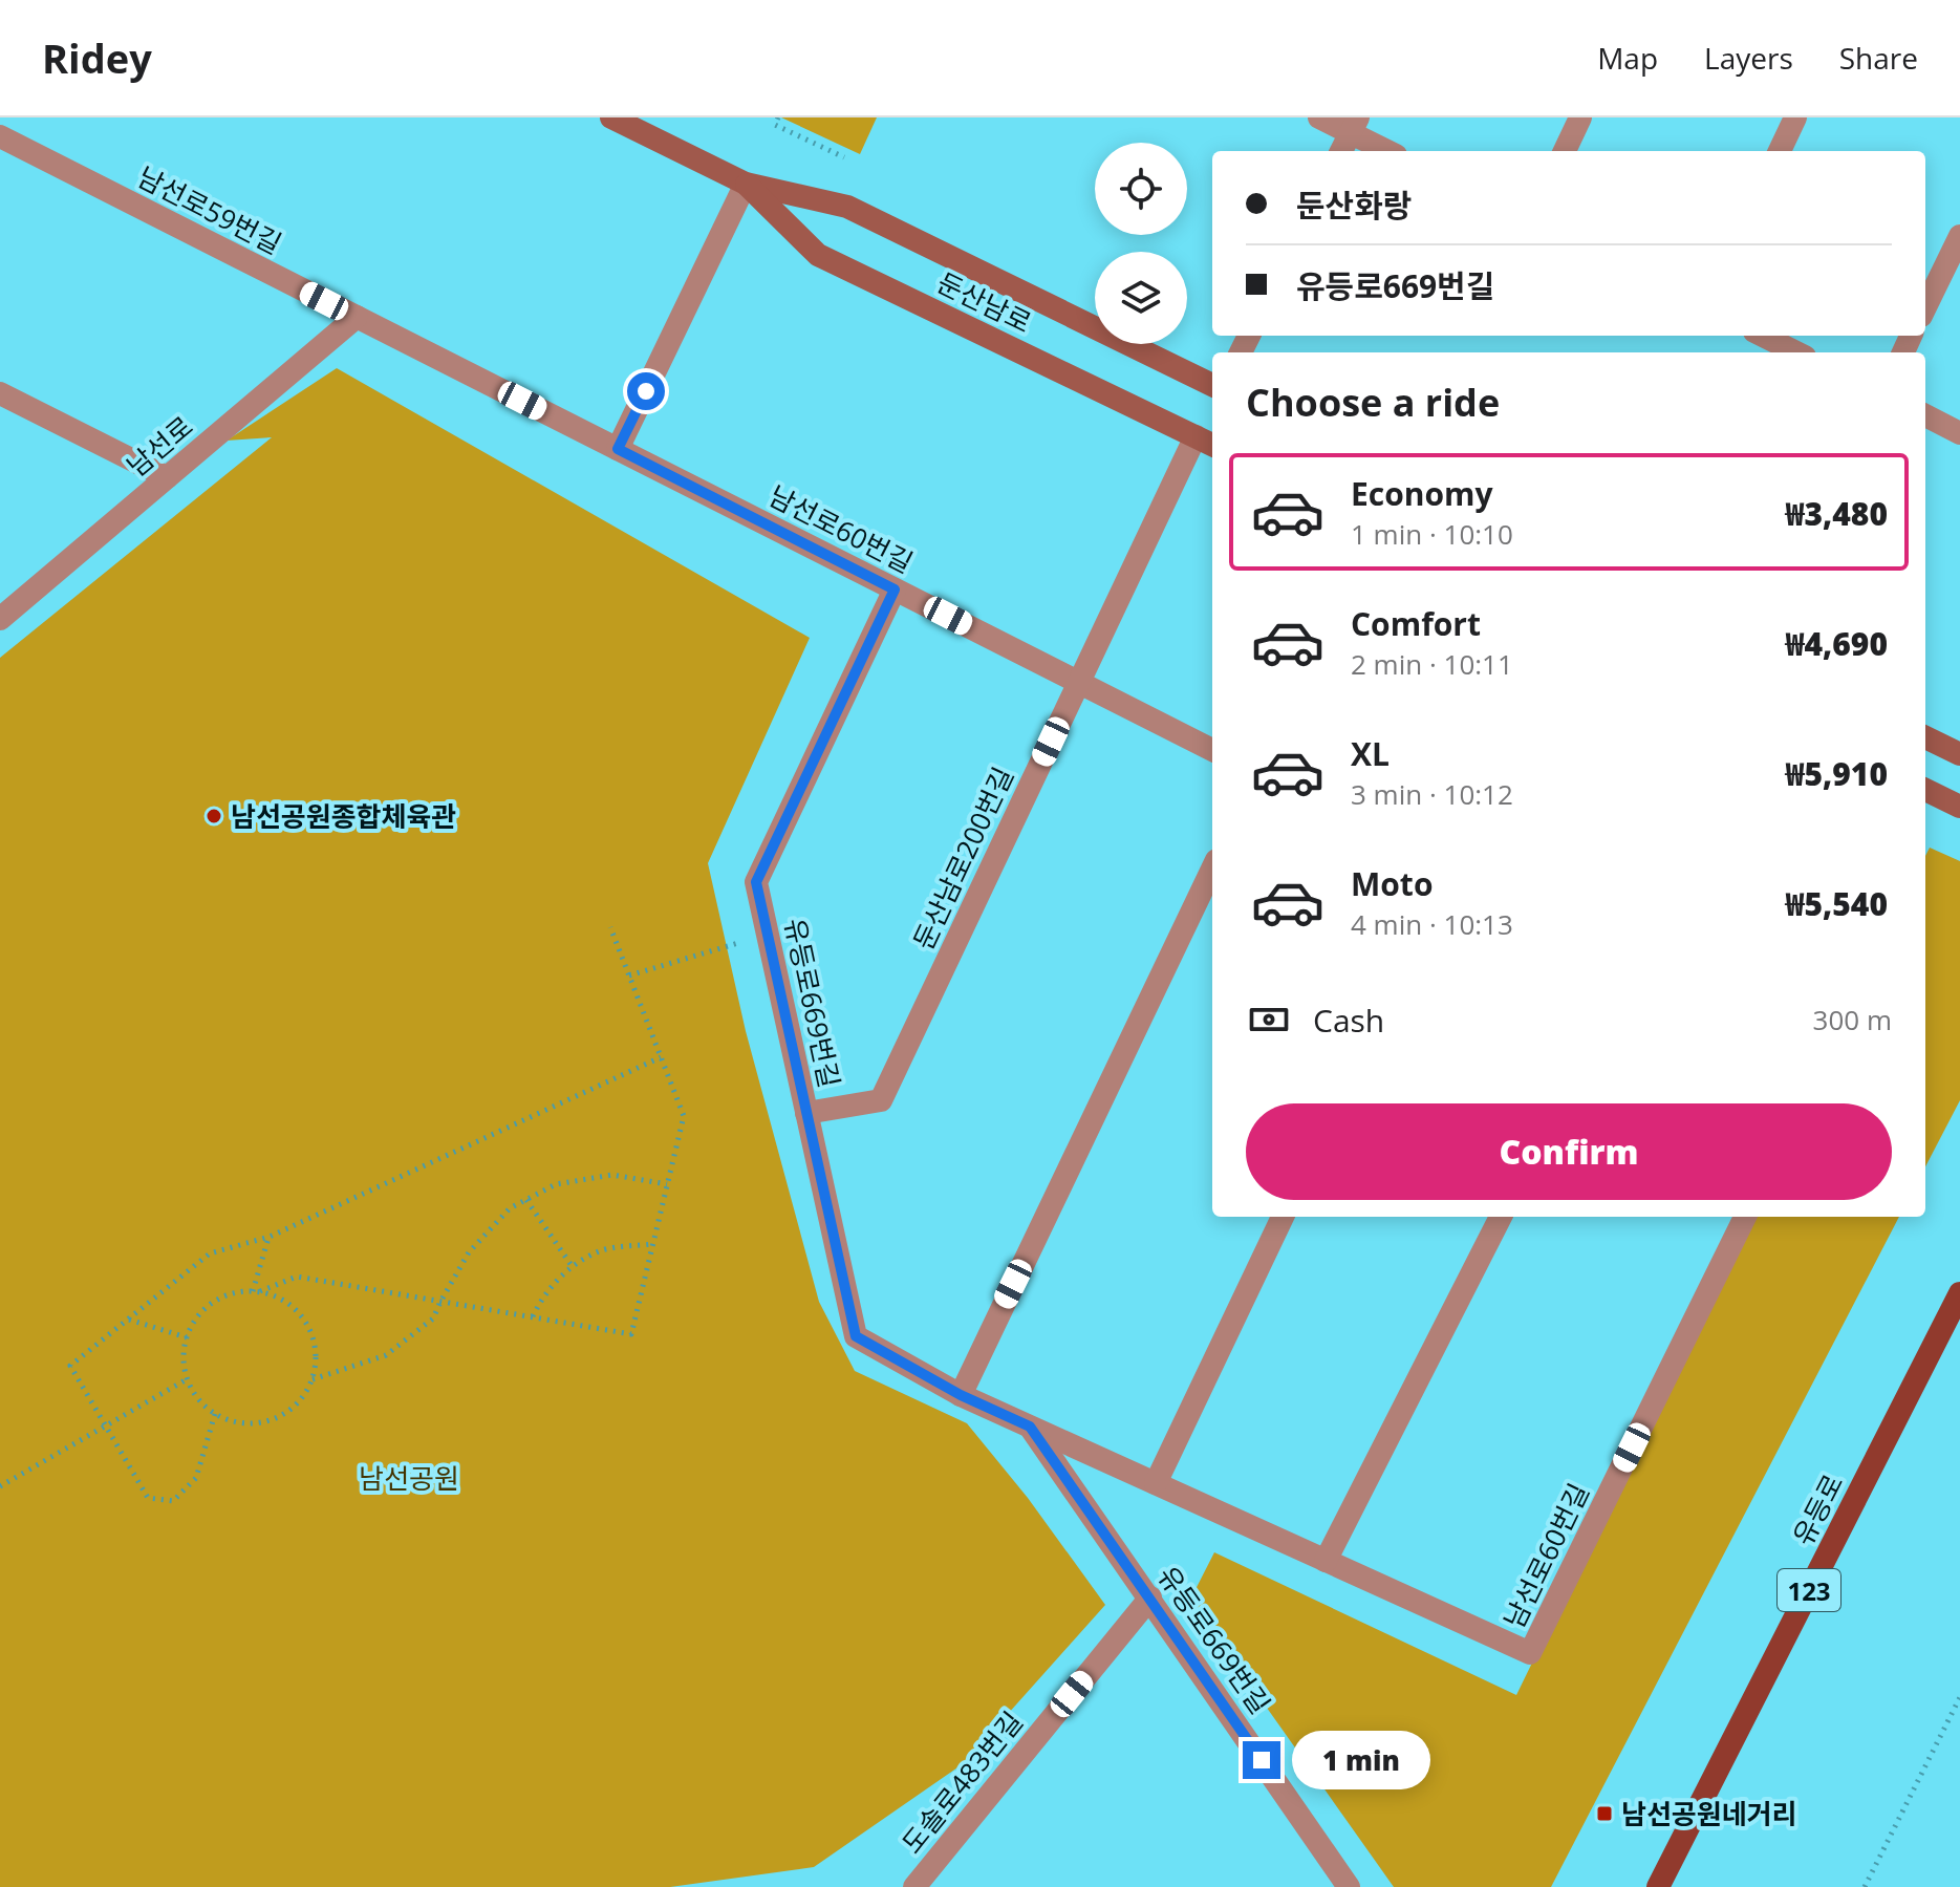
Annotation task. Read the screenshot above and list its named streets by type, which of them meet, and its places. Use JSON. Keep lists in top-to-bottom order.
{
  "streets": {
    "main road": ["둔산남로", "유등로", "123"],
    "street": [
      "남선로59번길",
      "남선로",
      "남선로60번길",
      "둔산남로200번길",
      "유등로669번길",
      "도솔로483번길"
    ]
  },
  "crossings": [
    ["남선로59번길", "남선로"],
    ["남선로59번길", "남선로60번길"],
    ["둔산남로", "둔산남로200번길"],
    ["남선로60번길", "둔산남로200번길"],
    ["남선로60번길", "유등로669번길"],
    ["둔산남로200번길", "유등로669번길"],
    ["유등로669번길", "도솔로483번길"]
  ],
  "parks": ["남선공원"],
  "places": {
    "other": ["남선공원종합체육관"],
    "transit": ["남선공원네거리"]
  },
  "page": {
    "header": "Ridey",
    "nav": ["Map", "Layers", "Share"],
    "banner": ["둔산화랑", "유등로669번길"],
    "heading": "Choose a ride",
    "list": [
      {
        "name": "Economy",
        "note": "1 min · 10:10",
        "value": "₩3,480"
      },
      {
        "name": "Comfort",
        "note": "2 min · 10:11",
        "value": "₩4,690"
      },
      {
        "name": "XL",
        "note": "3 min · 10:12",
        "value": "₩5,910"
      },
      {
        "name": "Moto",
        "note": "4 min · 10:13",
        "value": "₩5,540"
      }
    ],
    "pay": ["Cash", "300 m"],
    "buttons": "Confirm",
    "bubble": "1 min"
  }
}
